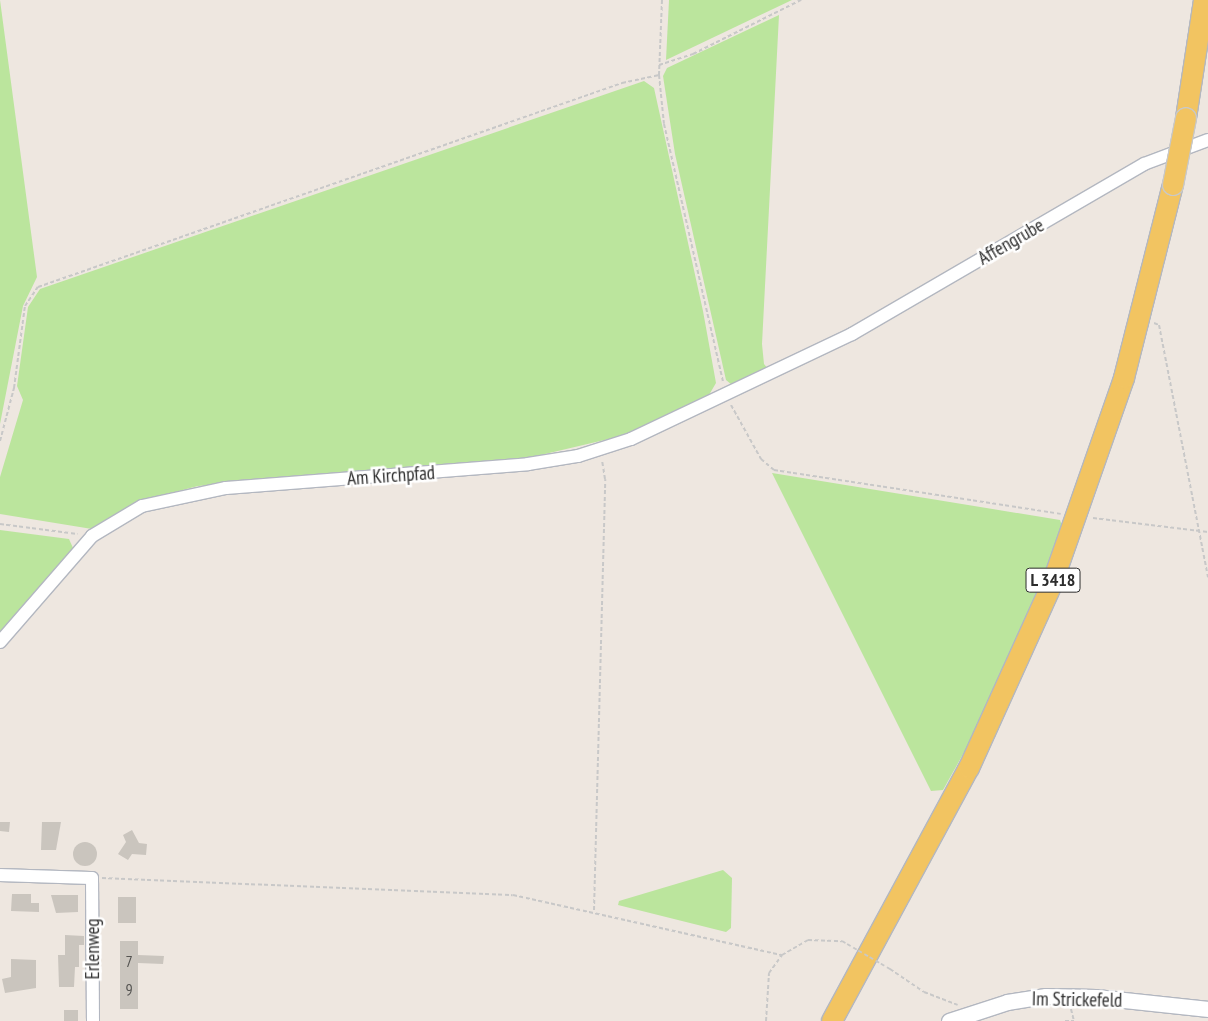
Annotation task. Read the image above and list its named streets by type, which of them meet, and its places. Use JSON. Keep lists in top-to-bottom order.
{
  "streets": {
    "main road": ["L 3418"],
    "street": [
      "Affengrube",
      "Am Kirchpfad",
      "Erlenweg",
      "Im Strickefeld"
    ]
  },
  "crossings": [
    ["Affengrube", "Am Kirchpfad"]
  ],
  "house_numbers": ["7", "9"]
}
